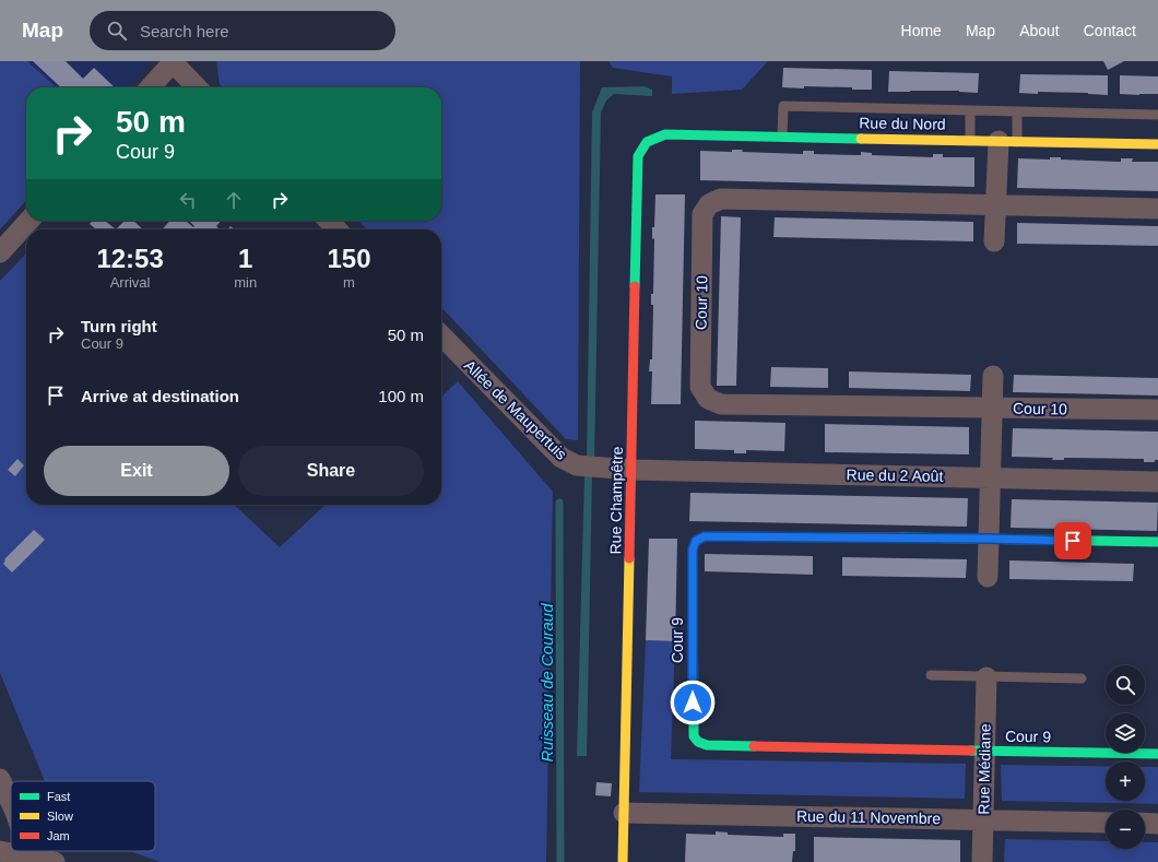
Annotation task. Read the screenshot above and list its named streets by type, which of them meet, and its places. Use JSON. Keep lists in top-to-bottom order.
{
  "streets": {
    "street": [
      "Rue du Nord",
      "Cour 10",
      "Allée de Maupertuis",
      "Rue du 2 Août",
      "Rue Champêtre",
      "Cour 9",
      "Rue Médiane",
      "Rue du 11 Novembre"
    ]
  },
  "crossings": [
    ["Rue du Nord", "Rue Champêtre"],
    ["Allée de Maupertuis", "Rue du 2 Août"],
    ["Allée de Maupertuis", "Rue Champêtre"],
    ["Rue du 2 Août", "Rue Champêtre"],
    ["Rue Champêtre", "Rue du 11 Novembre"],
    ["Cour 9", "Rue Médiane"],
    ["Rue Médiane", "Rue du 11 Novembre"]
  ],
  "water": ["Ruisseau de Couraud"],
  "legend": ["Fast", "Slow", "Jam"],
  "page": {
    "header": "Map",
    "search": "Search here",
    "nav": [
      "Home",
      "Map",
      "About",
      "Contact"
    ],
    "turn": ["50 m", "Cour 9"],
    "eta": [
      "12:53",
      "Arrival",
      "1",
      "min",
      "150",
      "m"
    ],
    "list": [
      {
        "name": "Turn right",
        "note": "Cour 9",
        "value": "50 m"
      },
      {
        "name": "Arrive at destination",
        "value": "100 m"
      }
    ],
    "buttons": ["Exit", "Share"],
    "map_buttons": ["+", "−"]
  }
}
